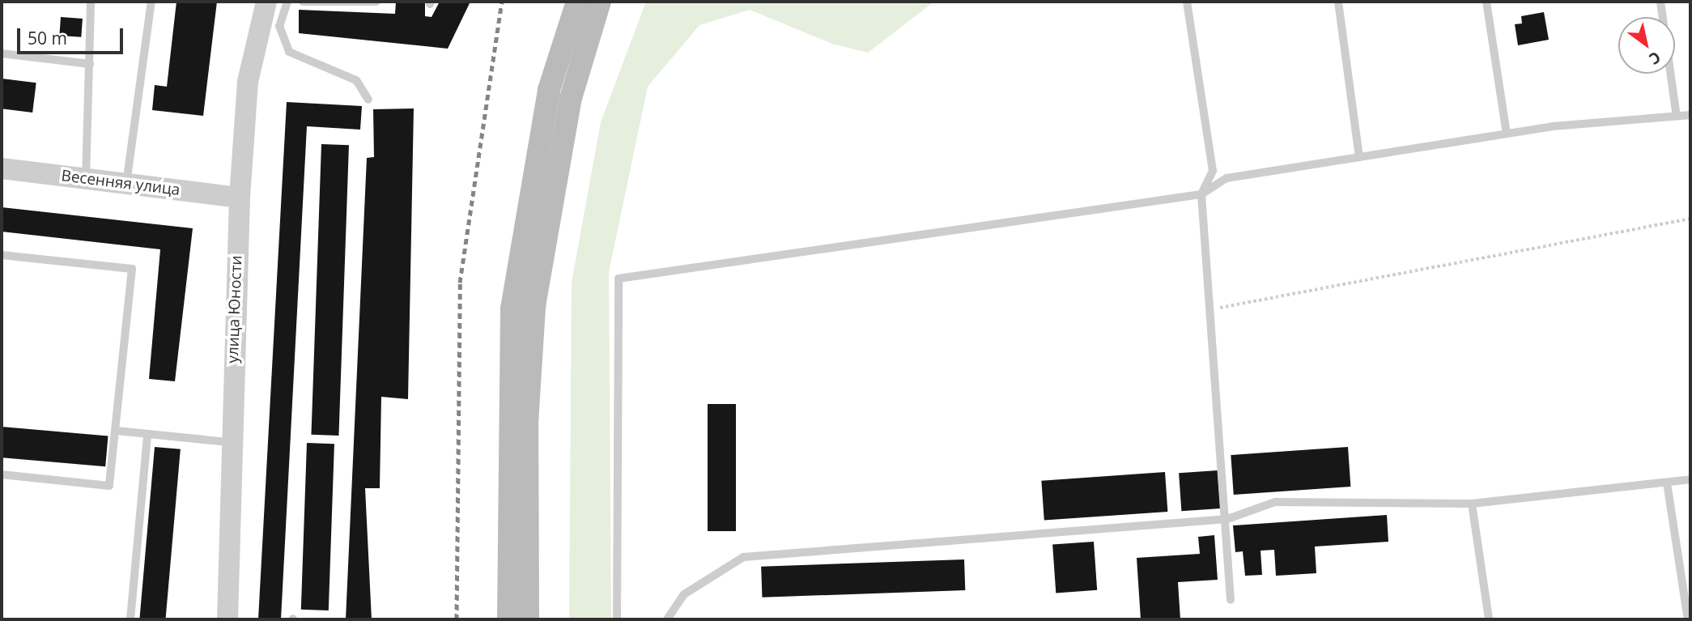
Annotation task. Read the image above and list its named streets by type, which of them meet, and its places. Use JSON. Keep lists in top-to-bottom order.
{
  "streets": {
    "street": ["Весенняя улица", "улица Юности"]
  },
  "crossings": [
    ["Весенняя улица", "улица Юности"]
  ],
  "scale_bar": "50 m",
  "north": "bottom right"
}
